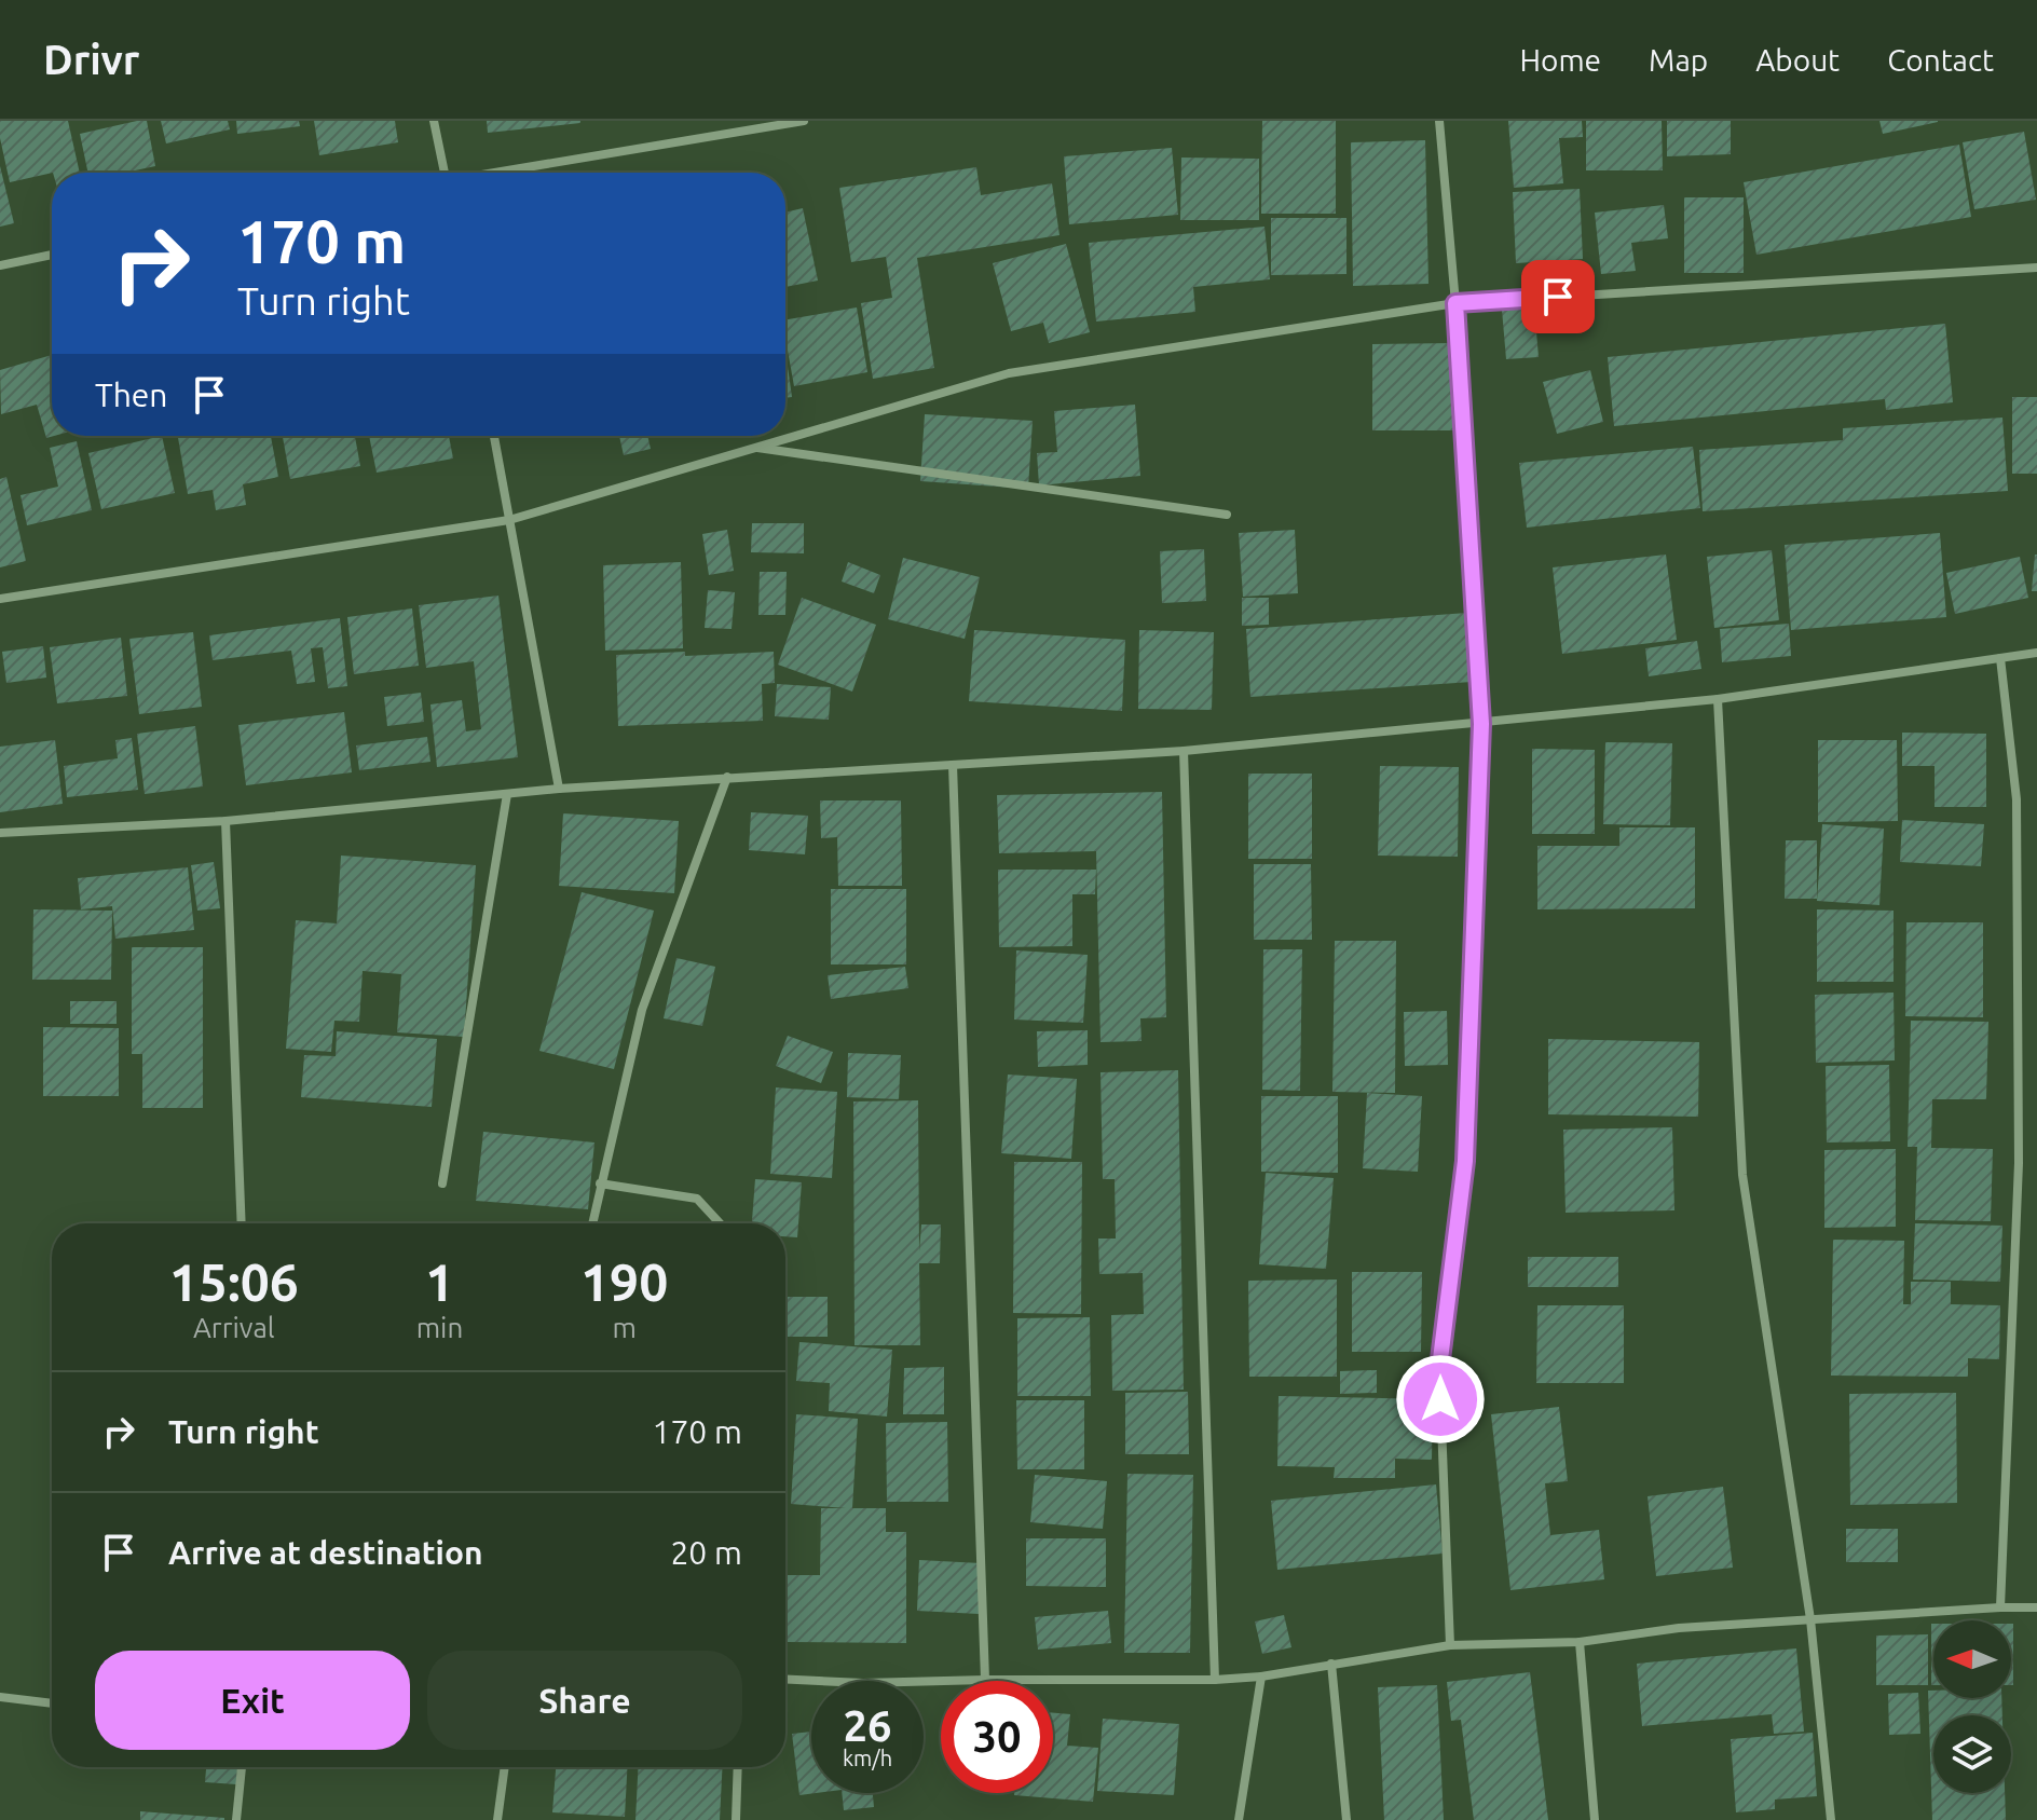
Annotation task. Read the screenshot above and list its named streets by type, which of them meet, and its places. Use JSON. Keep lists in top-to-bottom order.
{
  "north": "left",
  "page": {
    "header": "Drivr",
    "nav": [
      "Home",
      "Map",
      "About",
      "Contact"
    ],
    "turn": ["170 m", "Turn right"],
    "then": "Then",
    "eta": [
      "15:06",
      "Arrival",
      "1",
      "min",
      "190",
      "m"
    ],
    "list": [
      {
        "name": "Turn right",
        "value": "170 m"
      },
      {
        "name": "Arrive at destination",
        "value": "20 m"
      }
    ],
    "buttons": ["Exit", "Share"],
    "speed": "26 km/h",
    "limit": "30"
  }
}
